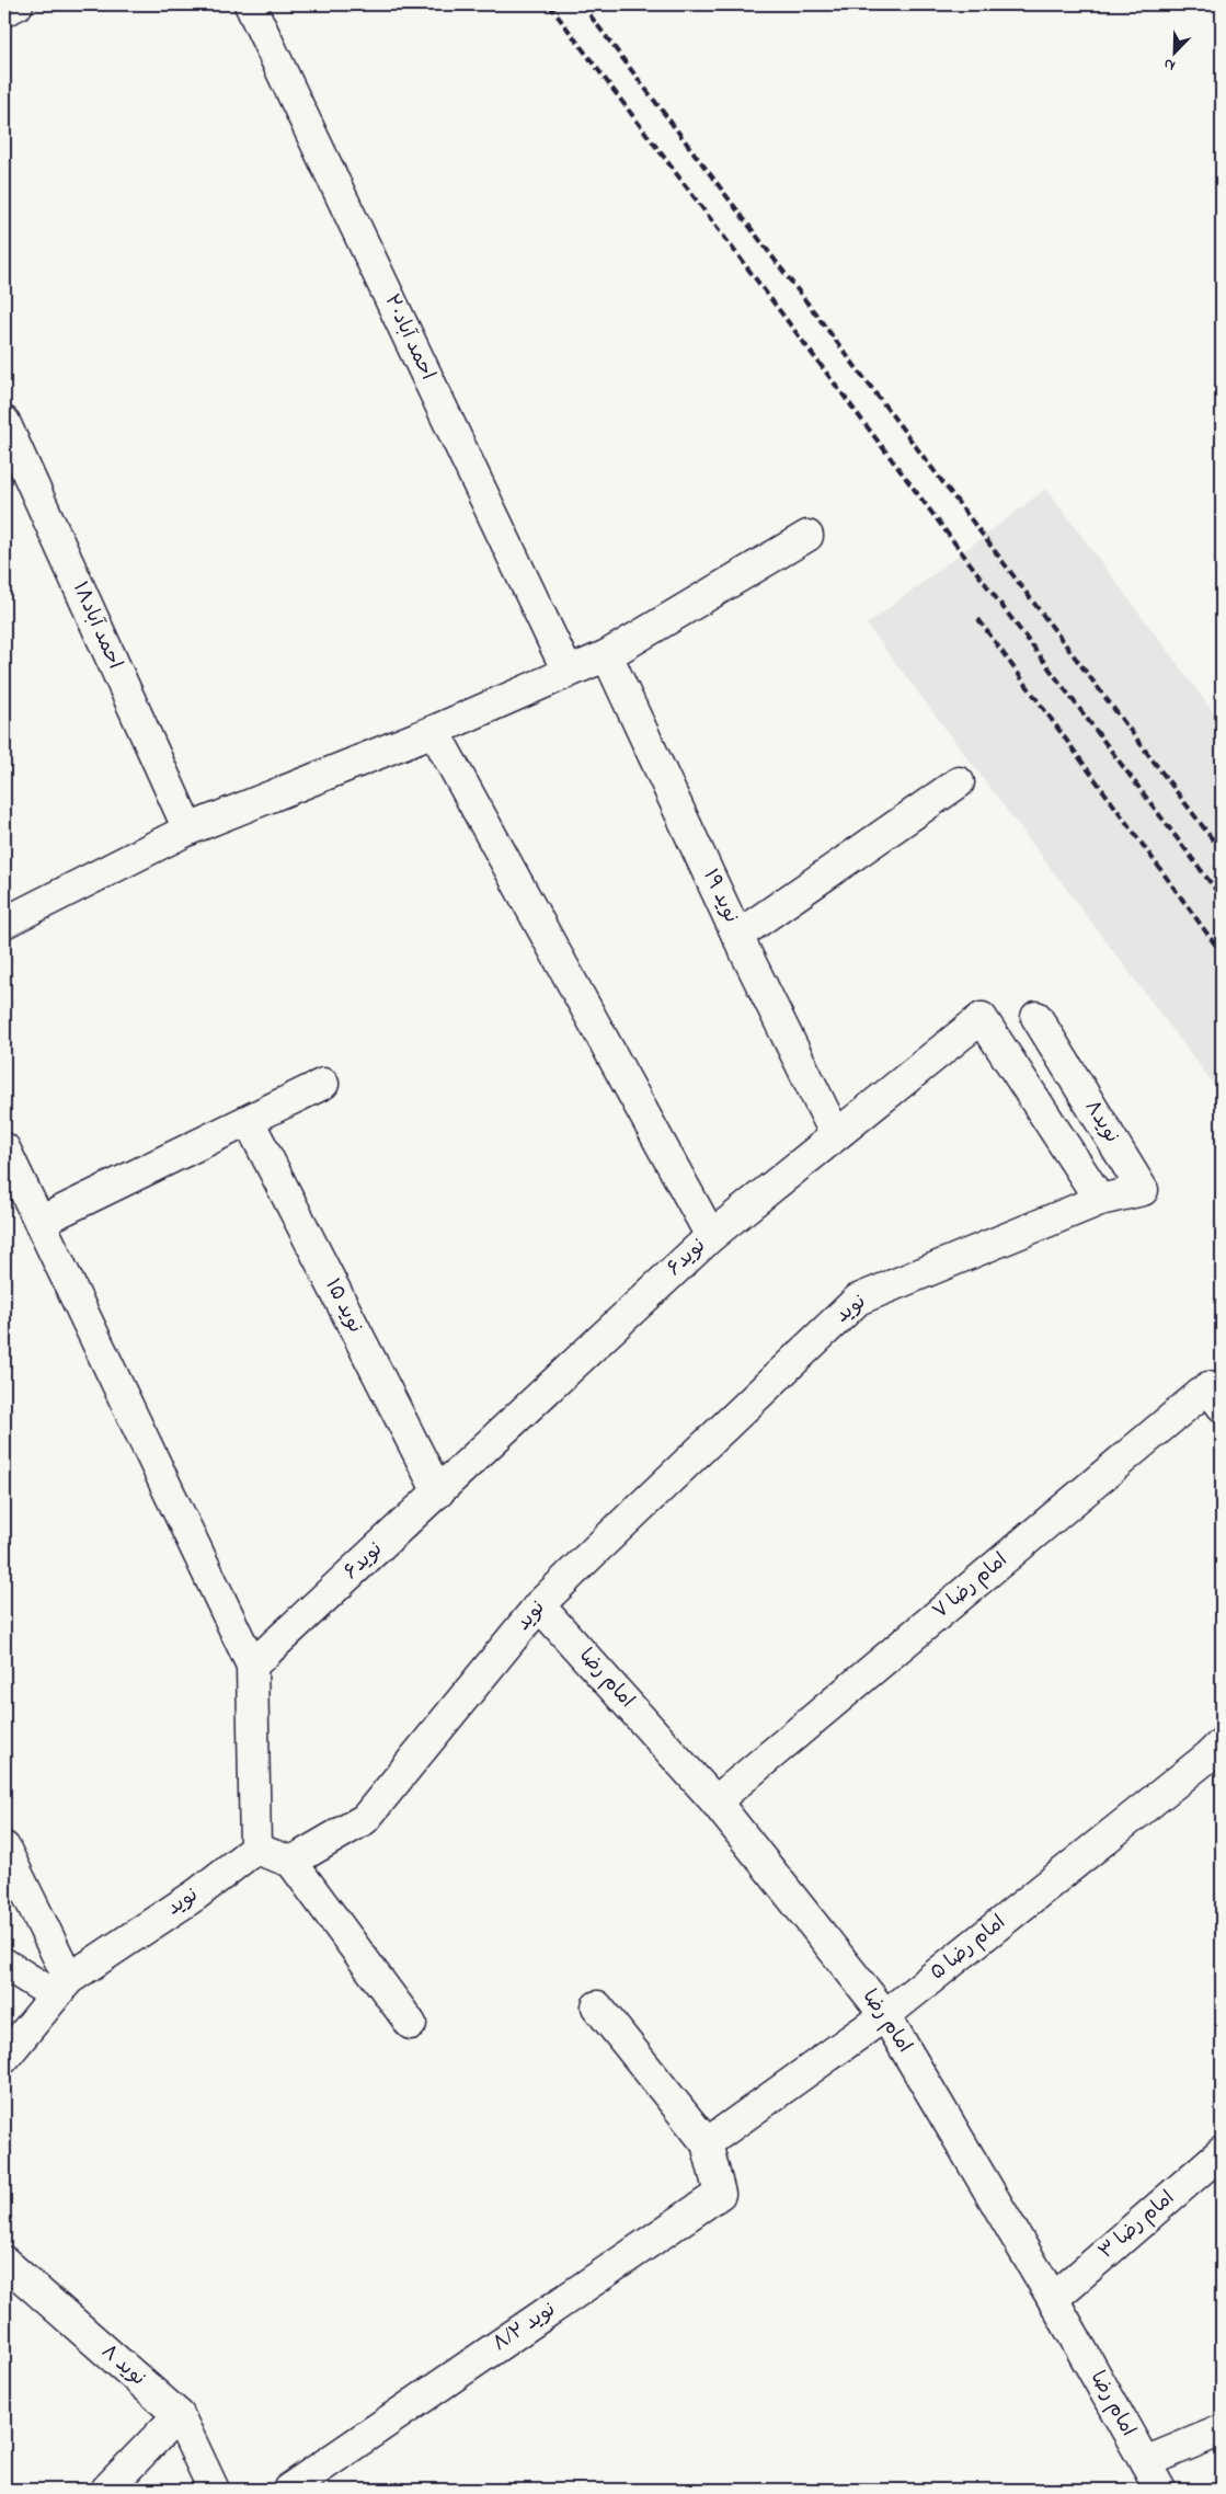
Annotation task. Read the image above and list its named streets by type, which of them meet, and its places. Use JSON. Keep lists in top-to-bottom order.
{
  "streets": {
    "street": [
      "احمد آباد۲۰",
      "احمد آباد۱۸",
      "نوید ۱۹",
      "نوید۸",
      "نوید۶",
      "نوید ۱۵",
      "نوید",
      "امام رضا ۷",
      "امام رضا",
      "امام رضا ۵",
      "امام رضا ۳",
      "نوید ۸/۲",
      "نوید ۸"
    ]
  },
  "crossings": [
    ["نوید ۱۹", "نوید۶"],
    ["نوید۸", "نوید۶"],
    ["نوید۸", "نوید"],
    ["نوید۶", "نوید ۱۵"],
    ["نوید۶", "نوید"],
    ["نوید", "امام رضا"],
    ["امام رضا ۷", "امام رضا"],
    ["امام رضا", "امام رضا ۵"],
    ["امام رضا", "امام رضا ۳"],
    ["امام رضا ۵", "نوید ۸/۲"]
  ],
  "north": "bottom left"
}
